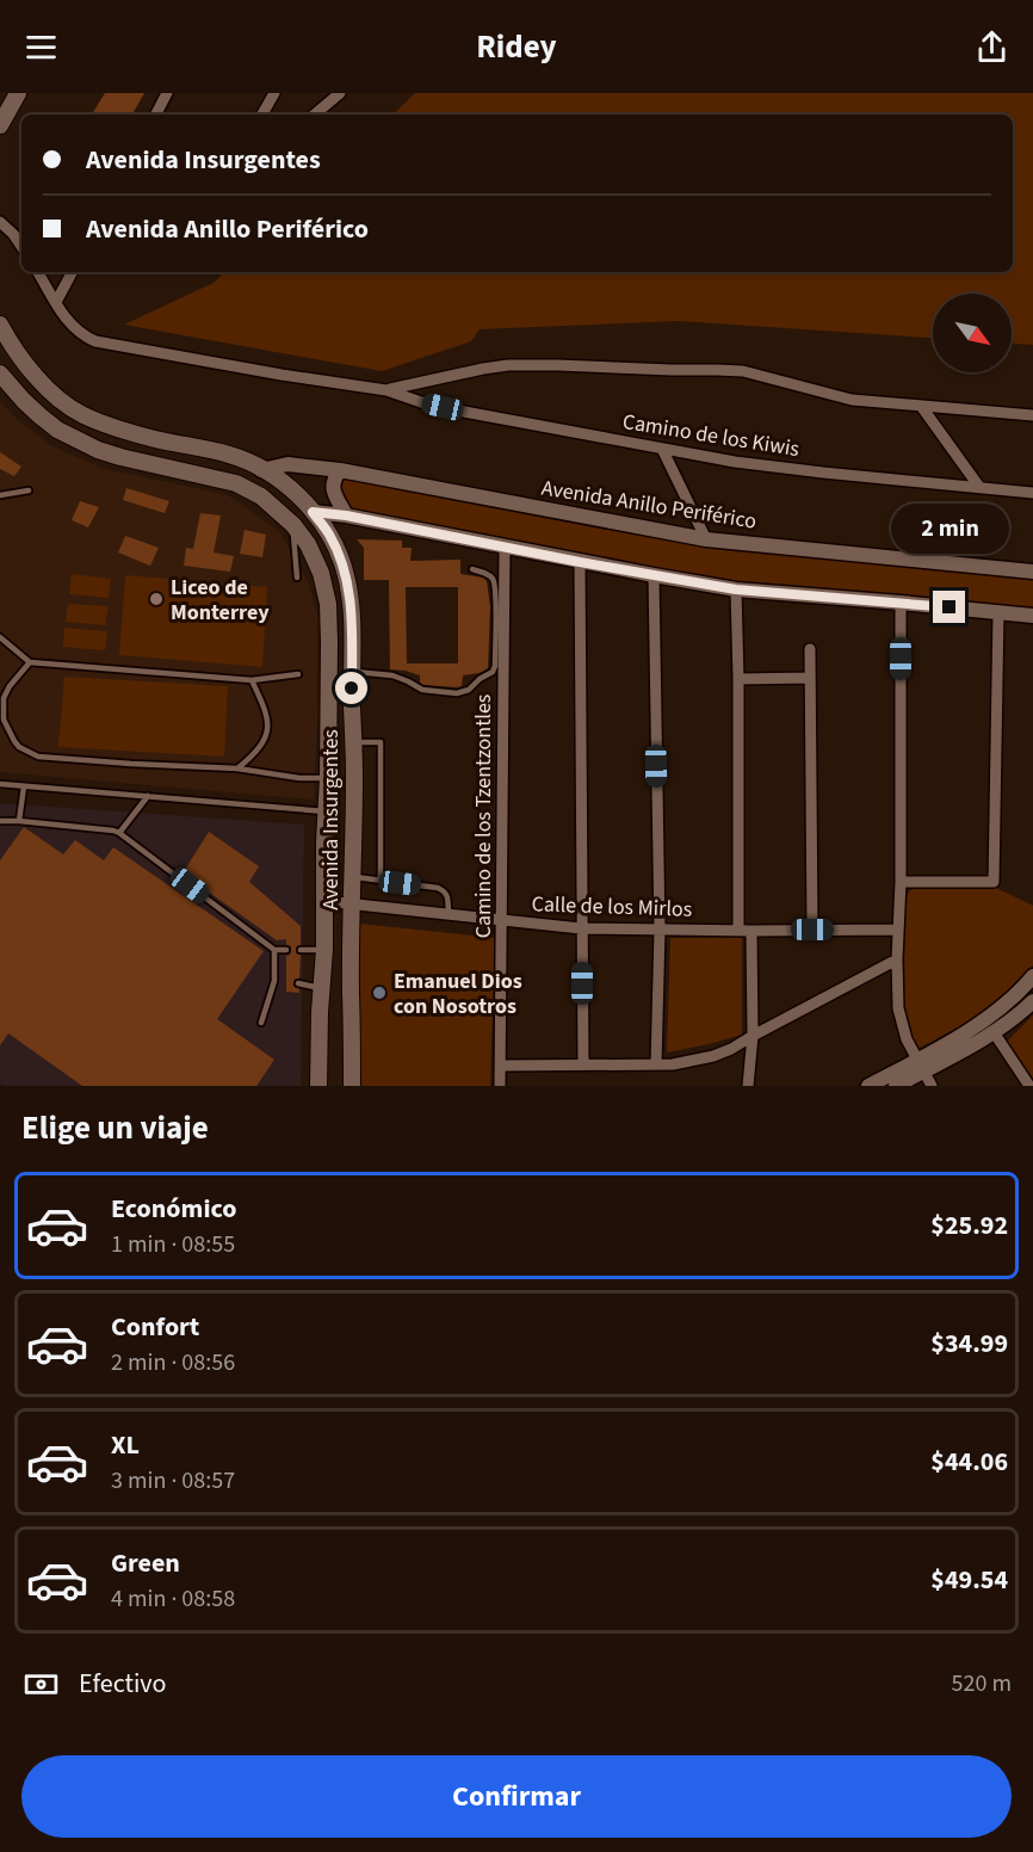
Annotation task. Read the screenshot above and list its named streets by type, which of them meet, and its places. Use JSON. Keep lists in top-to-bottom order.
{
  "streets": {
    "main road": ["Avenida Insurgentes"],
    "street": [
      "Camino de los Kiwis",
      "Avenida Anillo Periférico",
      "Camino de los Tzentzontles",
      "Calle de los Mirlos"
    ]
  },
  "crossings": [
    ["Avenida Anillo Periférico", "Avenida Insurgentes"],
    ["Camino de los Tzentzontles", "Calle de los Mirlos"],
    ["Avenida Insurgentes", "Calle de los Mirlos"]
  ],
  "places": ["Liceo de Monterrey", "Emanuel Dios con Nosotros"],
  "north": "bottom right",
  "page": {
    "header": "Ridey",
    "banner": ["Avenida Insurgentes", "Avenida Anillo Periférico"],
    "bubble": "2 min",
    "heading": "Elige un viaje",
    "list": [
      {
        "name": "Económico",
        "note": "1 min · 08:55",
        "value": "$25.92"
      },
      {
        "name": "Confort",
        "note": "2 min · 08:56",
        "value": "$34.99"
      },
      {
        "name": "XL",
        "note": "3 min · 08:57",
        "value": "$44.06"
      },
      {
        "name": "Green",
        "note": "4 min · 08:58",
        "value": "$49.54"
      }
    ],
    "pay": ["Efectivo", "520 m"],
    "buttons": "Confirmar"
  }
}
